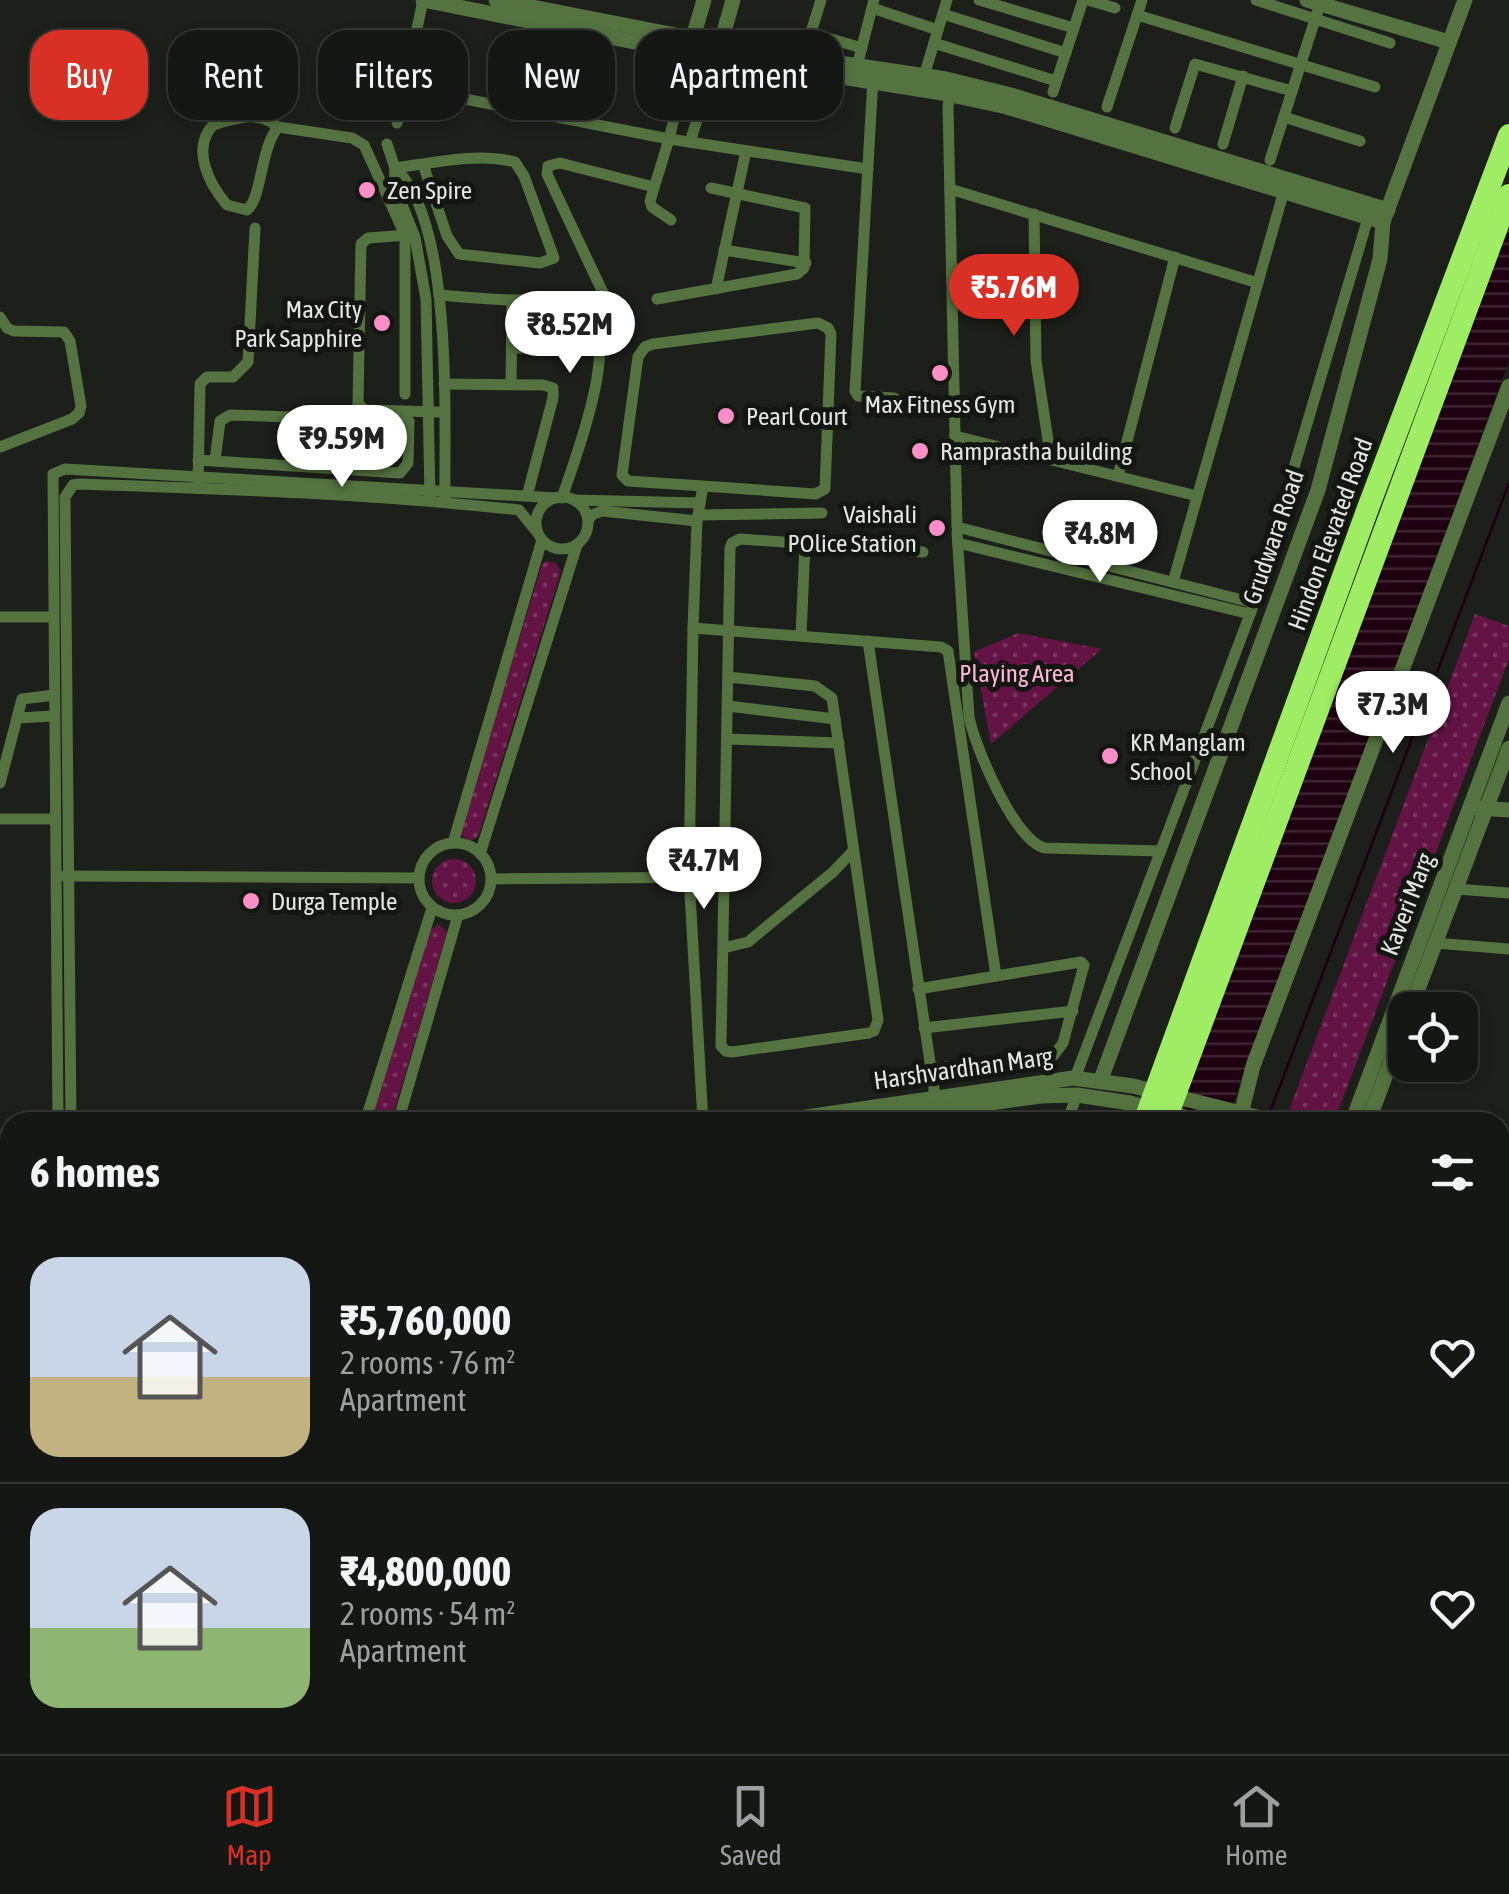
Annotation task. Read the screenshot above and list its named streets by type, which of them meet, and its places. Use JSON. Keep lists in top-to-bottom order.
{
  "streets": {
    "highway": ["Hindon Elevated Road"],
    "street": ["Grudwara Road", "Kaveri Marg", "Harshvardhan Marg"]
  },
  "crossings": [
    ["Grudwara Road", "Harshvardhan Marg"]
  ],
  "parks": ["Playing Area"],
  "places": [
    "Zen Spire",
    "Max City Park Sapphire",
    "Max Fitness Gym",
    "Pearl Court",
    "Ramprastha building",
    "Vaishali POlice Station",
    "KR Manglam School",
    "Durga Temple"
  ],
  "page": {
    "chip": [
      "Buy",
      "Rent",
      "Filters",
      "New",
      "Apartment"
    ],
    "price": [
      "₹5.76M",
      "₹8.52M",
      "₹9.59M",
      "₹4.8M",
      "₹7.3M",
      "₹4.7M"
    ],
    "heading": "6 homes",
    "list": [
      {
        "name": "₹5,760,000",
        "note": "2 rooms · 76 m² · Apartment"
      },
      {
        "name": "₹4,800,000",
        "note": "2 rooms · 54 m² · Apartment"
      }
    ],
    "tabs": ["Map", "Saved", "Home"]
  }
}
